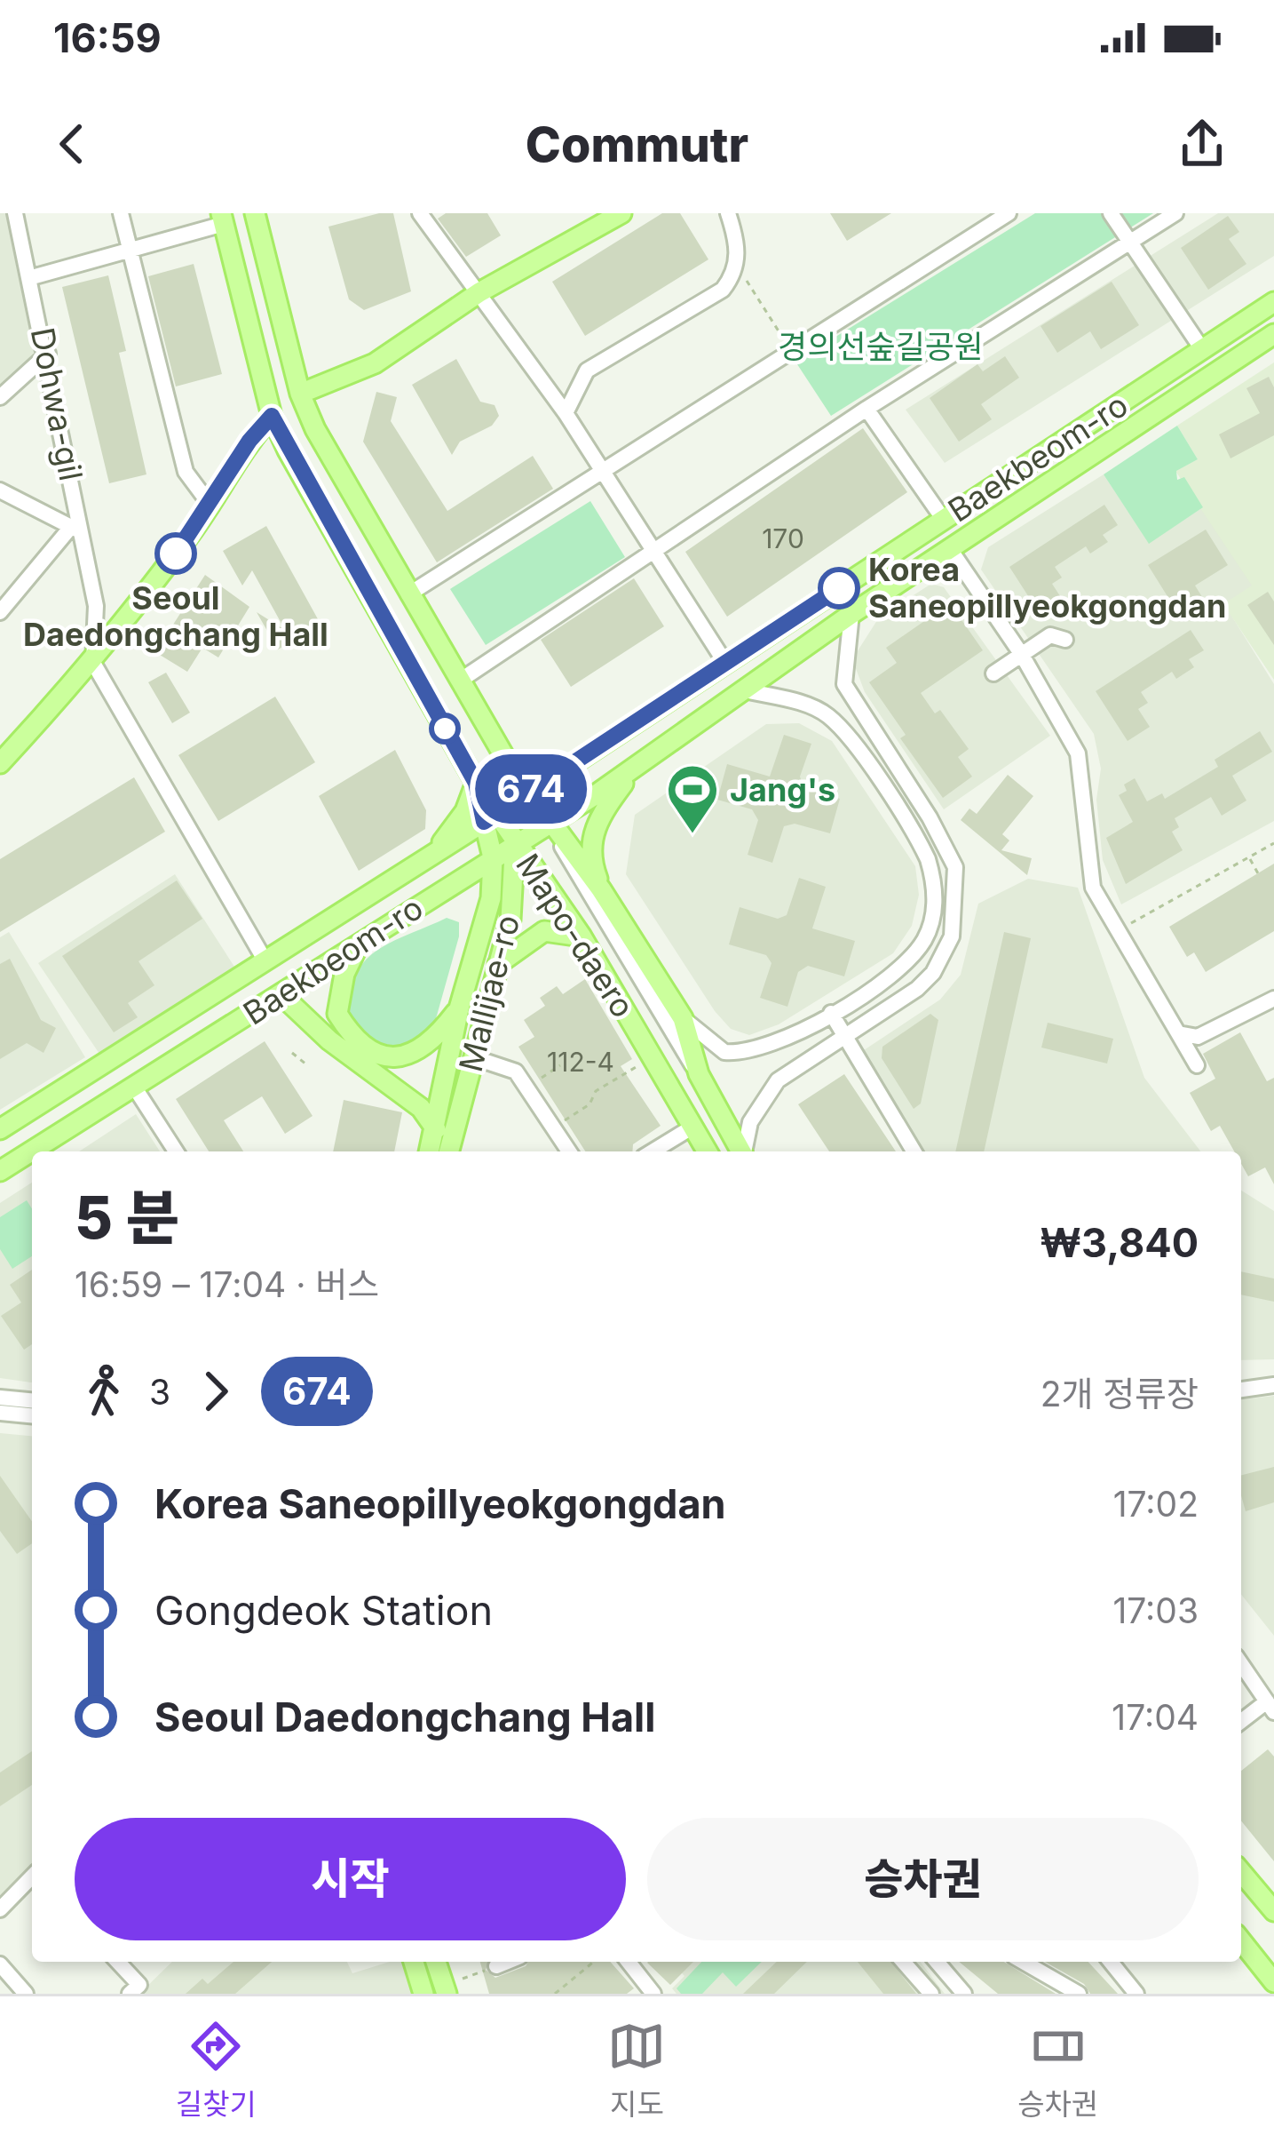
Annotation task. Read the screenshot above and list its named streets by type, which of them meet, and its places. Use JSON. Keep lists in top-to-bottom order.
{
  "streets": {
    "main road": ["Baekbeom-ro", "Mapo-daero", "Mallijae-ro"],
    "street": ["Dohwa-gil"]
  },
  "crossings": [
    ["Dohwa-gil", "Baekbeom-ro"],
    ["Baekbeom-ro", "Mapo-daero"],
    ["Baekbeom-ro", "Mallijae-ro"],
    ["Mapo-daero", "Mallijae-ro"]
  ],
  "parks": ["경의선숲길공원"],
  "places": {
    "other": ["Seoul Daedongchang Hall", "Korea Saneopillyeokgongdan"],
    "sports": ["Jang's"]
  },
  "lines": ["bus line 674"],
  "house_numbers": ["170", "112-4"],
  "page": {
    "status": "16:59",
    "header": "Commutr",
    "on_map": "674",
    "heading": ["5 분", "16:59 – 17:04 · 버스", "₩3,840"],
    "legs": ["3", "674", "2개 정류장"],
    "list": [
      {
        "name": "Korea Saneopillyeokgongdan",
        "value": "17:02"
      },
      {
        "name": "Gongdeok Station",
        "value": "17:03"
      },
      {
        "name": "Seoul Daedongchang Hall",
        "value": "17:04"
      }
    ],
    "buttons": ["시작", "승차권"],
    "tabs": ["길찾기", "지도", "승차권"]
  }
}
